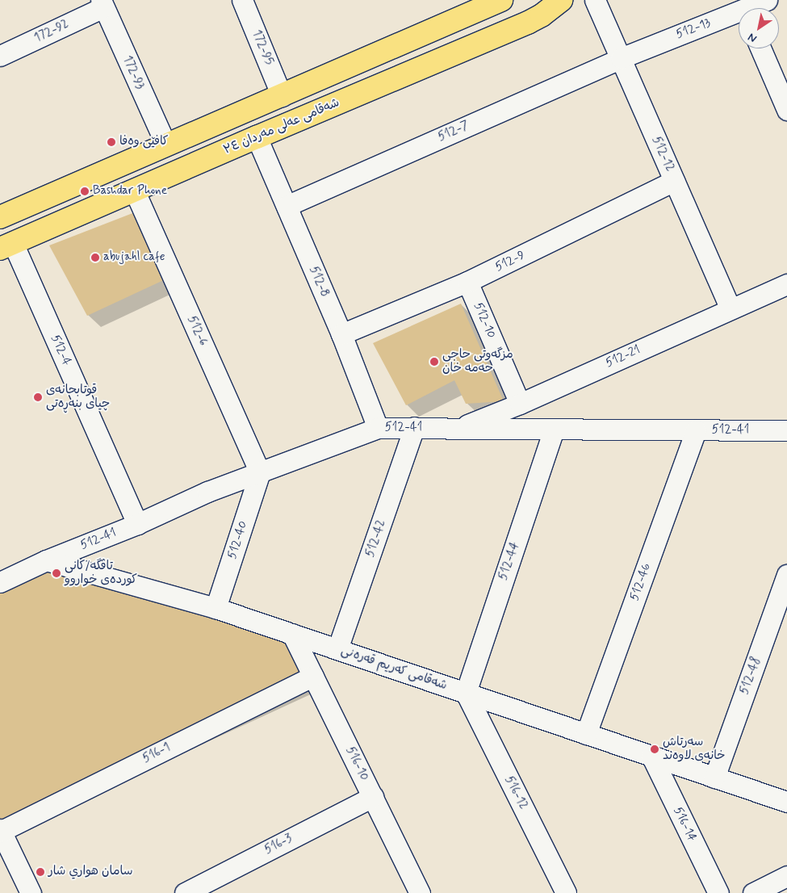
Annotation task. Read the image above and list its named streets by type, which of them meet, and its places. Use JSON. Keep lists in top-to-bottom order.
{
  "streets": {
    "main road": ["شەقامی عەلی مەردان ٣٤"],
    "street": [
      "512-13",
      "172-92",
      "172-95",
      "172-93",
      "512-7",
      "512-12",
      "512-9",
      "512-8",
      "512-10",
      "512-6",
      "512-4",
      "512-21",
      "512-41",
      "512-42",
      "512-40",
      "512-44",
      "512-46",
      "شەقامی کەریم قەرەنی",
      "512-48",
      "516-1",
      "516-10",
      "516-12",
      "516-14",
      "516-3"
    ]
  },
  "crossings": [
    ["512-13", "512-7"],
    ["512-13", "512-12"],
    ["172-92", "172-93"],
    ["شەقامی عەلی مەردان ٣٤", "512-8"],
    ["شەقامی عەلی مەردان ٣٤", "512-6"],
    ["شەقامی عەلی مەردان ٣٤", "512-4"],
    ["512-7", "512-12"],
    ["512-7", "512-8"],
    ["512-12", "512-9"],
    ["512-12", "512-21"],
    ["512-9", "512-8"],
    ["512-9", "512-10"],
    ["512-8", "512-41"],
    ["512-10", "512-21"],
    ["512-6", "512-41"],
    ["512-6", "512-40"],
    ["512-4", "512-41"],
    ["512-21", "512-41"],
    ["512-41", "512-42"],
    ["512-41", "512-40"],
    ["512-41", "512-44"],
    ["512-41", "512-46"],
    ["512-41", "شەقامی کەریم قەرەنی"],
    ["512-42", "شەقامی کەریم قەرەنی"],
    ["512-40", "شەقامی کەریم قەرەنی"],
    ["512-44", "شەقامی کەریم قەرەنی"],
    ["512-44", "516-12"],
    ["512-46", "شەقامی کەریم قەرەنی"],
    ["شەقامی کەریم قەرەنی", "512-48"],
    ["شەقامی کەریم قەرەنی", "516-10"],
    ["شەقامی کەریم قەرەنی", "516-12"],
    ["شەقامی کەریم قەرەنی", "516-14"],
    ["516-1", "516-10"],
    ["516-10", "516-3"]
  ],
  "places": [
    "کافێی وەفا",
    "Bashdar Phone",
    "abujahl cafe",
    "مزگەوتی حاجی حەمە خان",
    "قوتابحانەی چیای بنەڕەتی",
    "تاڤگە/کانی کوردەی خواروو",
    "سەرتاش خانەی لاوەند",
    "سامان هواري شار"
  ],
  "north": "bottom left"
}
